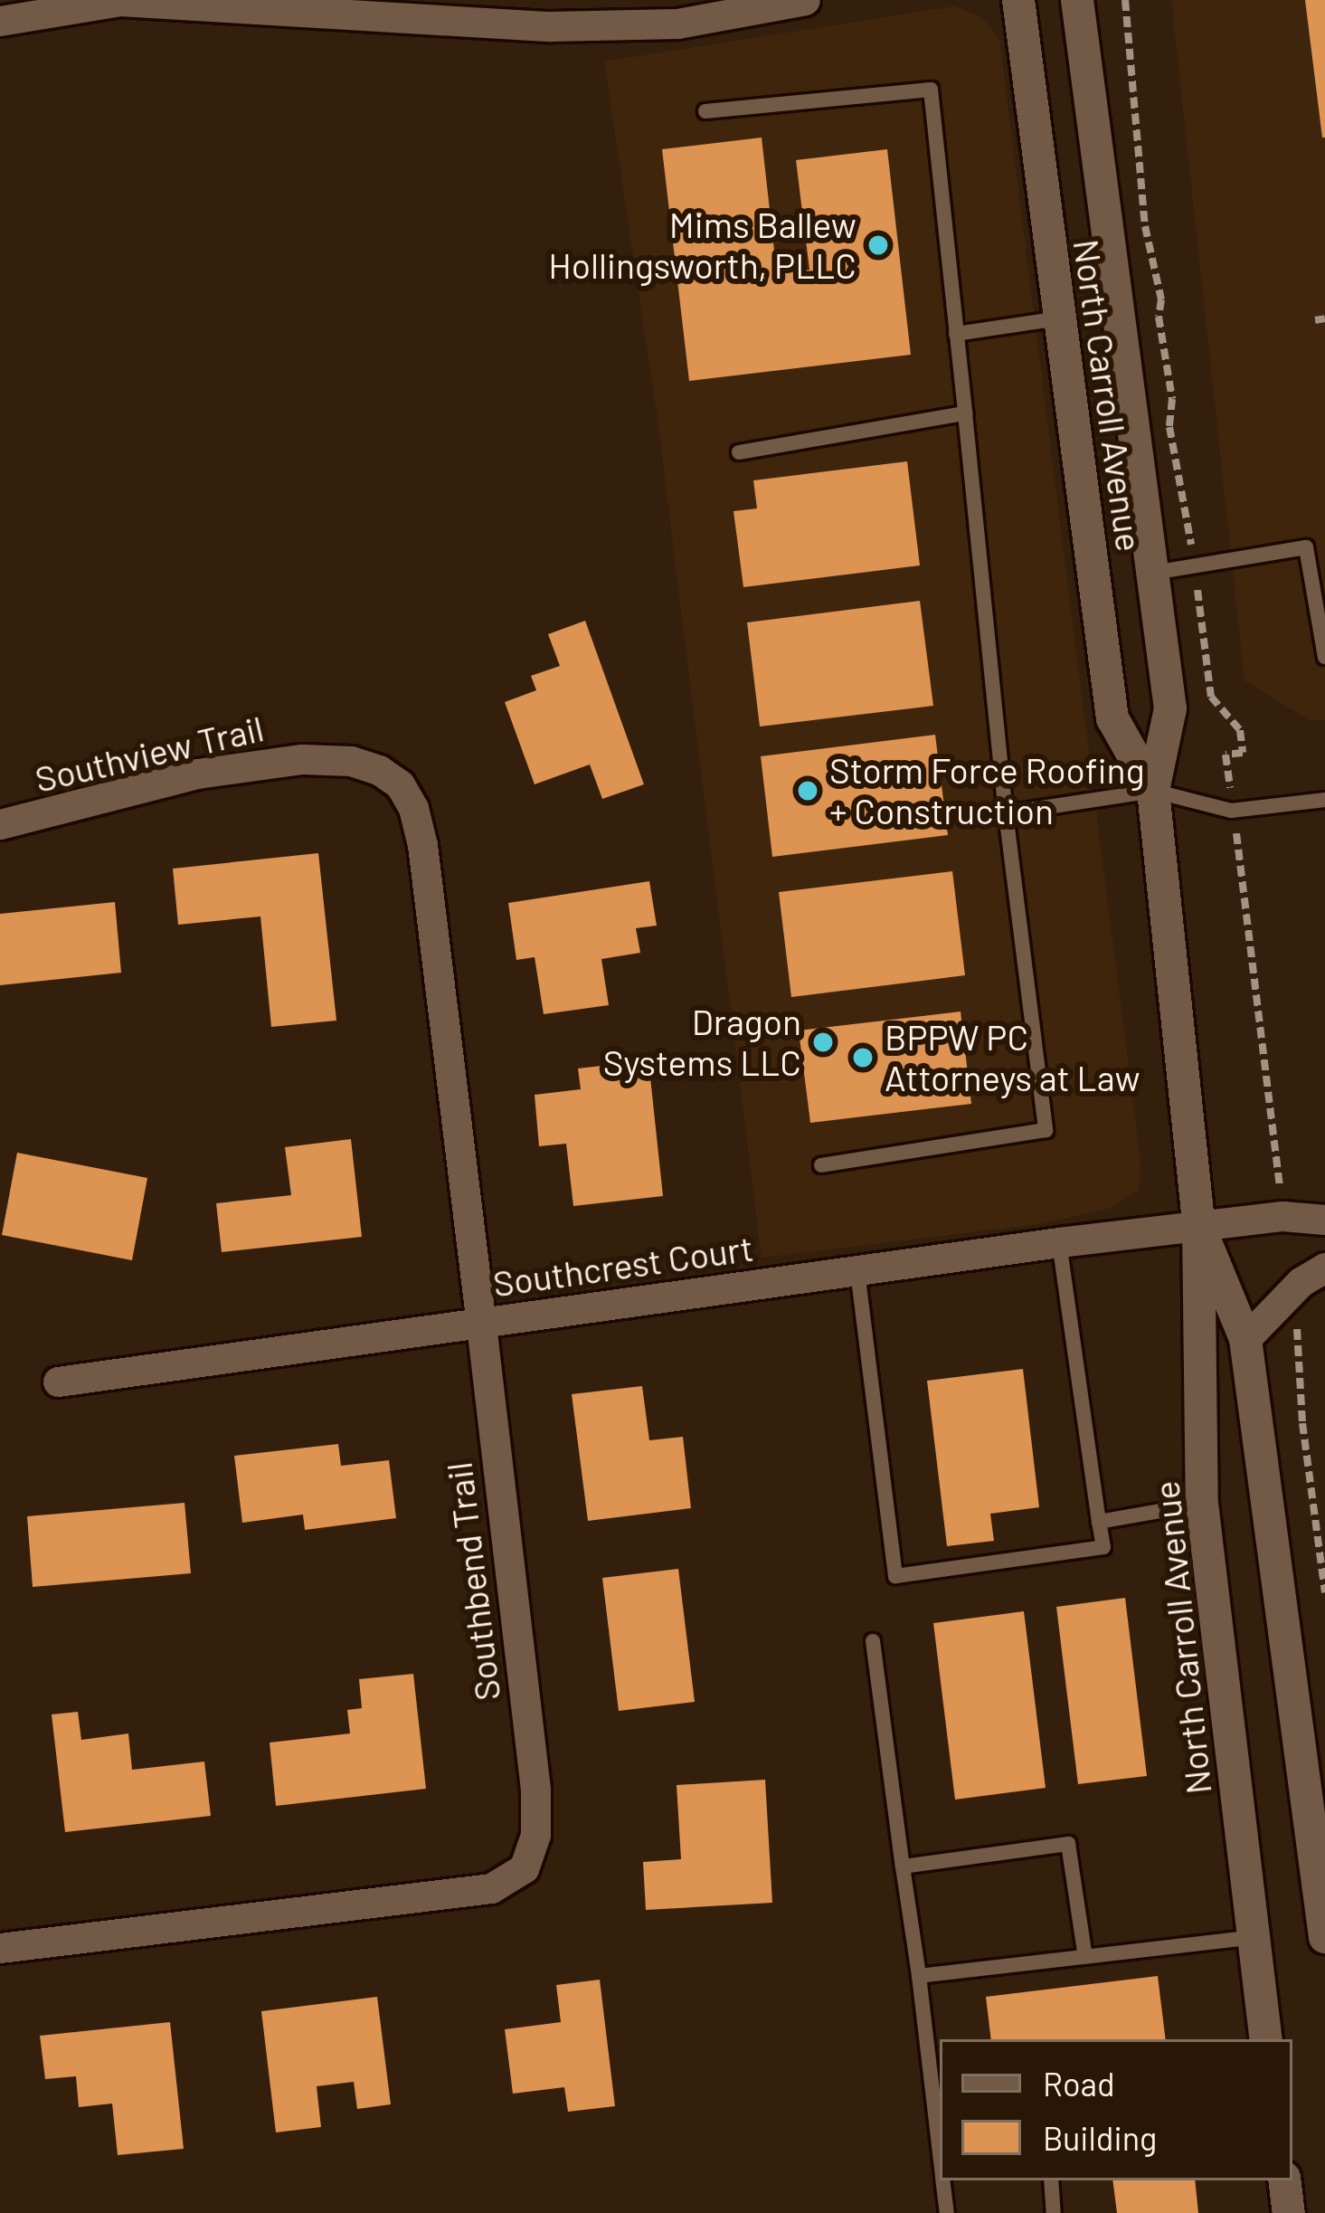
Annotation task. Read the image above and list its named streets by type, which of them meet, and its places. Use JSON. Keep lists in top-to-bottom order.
{
  "streets": {
    "main road": ["North Carroll Avenue"],
    "street": ["Southview Trail", "Southcrest Court", "Southbend Trail"]
  },
  "crossings": [
    ["North Carroll Avenue", "Southcrest Court"],
    ["Southview Trail", "Southbend Trail"],
    ["Southcrest Court", "Southbend Trail"]
  ],
  "places": [
    "Mims Ballew Hollingsworth, PLLC",
    "Storm Force Roofing + Construction",
    "Dragon Systems LLC",
    "BPPW PC Attorneys at Law"
  ],
  "legend": ["Road", "Building"]
}
